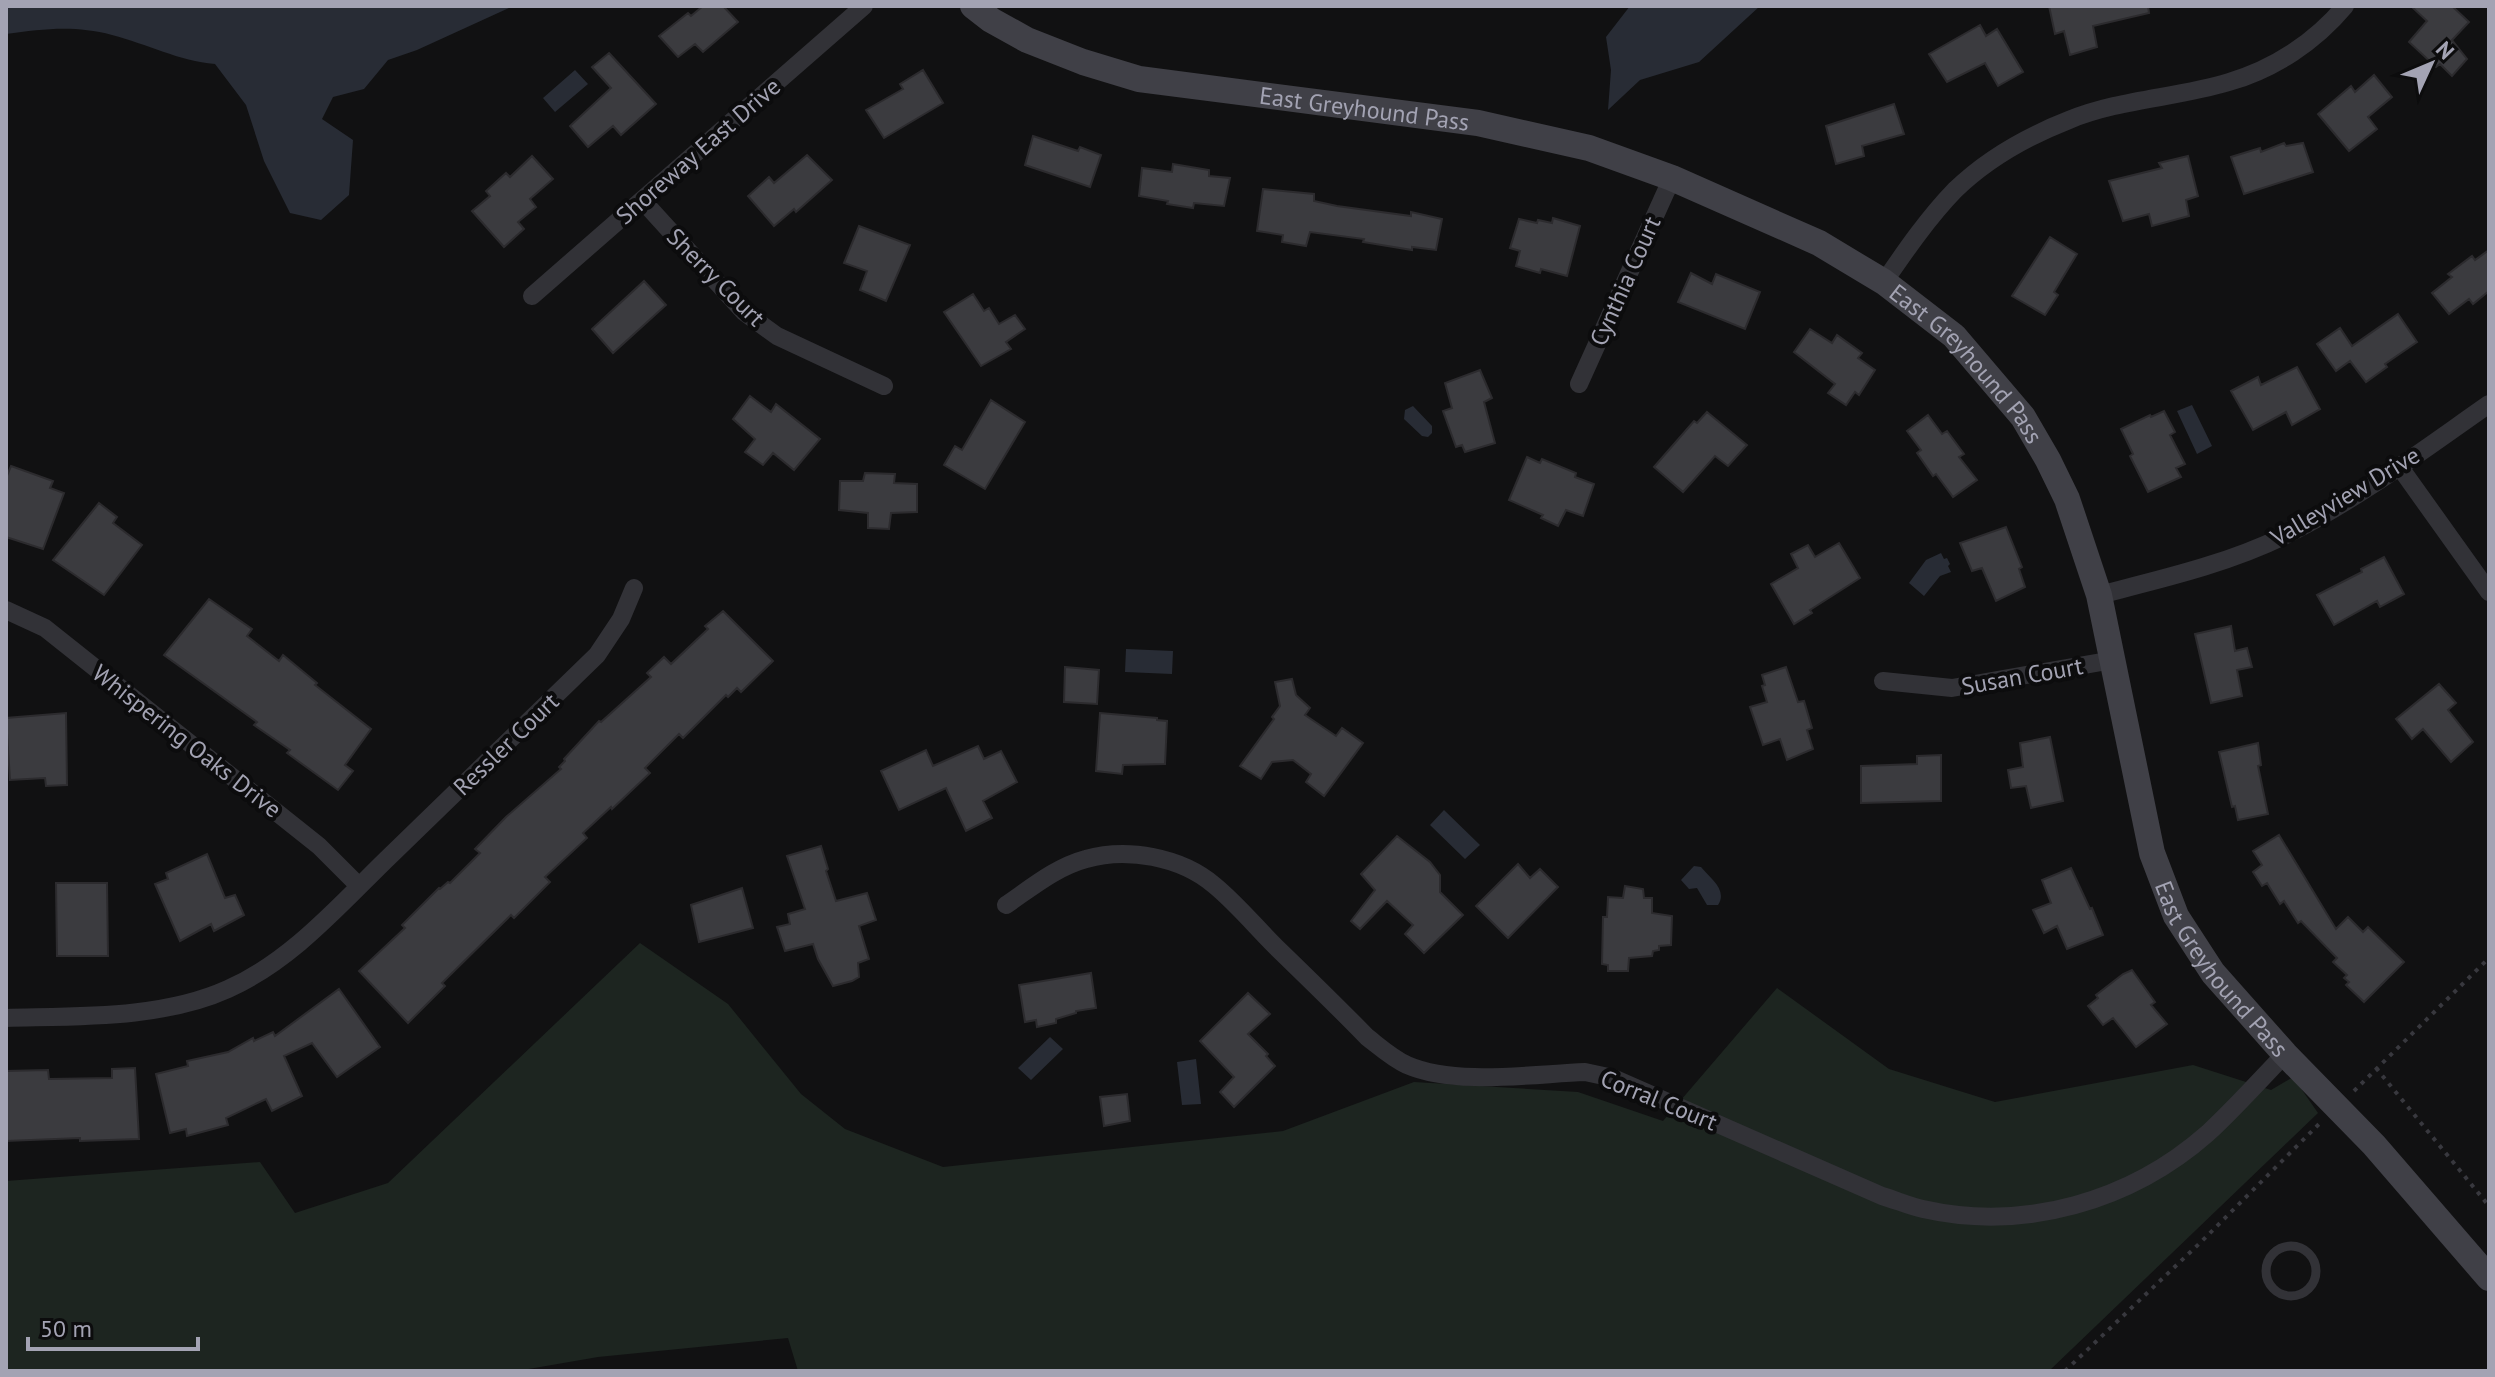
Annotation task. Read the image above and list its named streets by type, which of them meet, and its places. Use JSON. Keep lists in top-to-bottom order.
{
  "streets": {
    "street": [
      "East Greyhound Pass",
      "Shoreway East Drive",
      "Sherry Court",
      "Cynthia Court",
      "Valleyview Drive",
      "Susan Court",
      "Whispering Oaks Drive",
      "Ressler Court",
      "Corral Court"
    ]
  },
  "crossings": [
    ["East Greyhound Pass", "Cynthia Court"],
    ["East Greyhound Pass", "Valleyview Drive"],
    ["East Greyhound Pass", "Susan Court"],
    ["East Greyhound Pass", "Corral Court"],
    ["Shoreway East Drive", "Sherry Court"],
    ["Whispering Oaks Drive", "Ressler Court"]
  ],
  "scale_bar": "50 m",
  "north": "top right"
}
